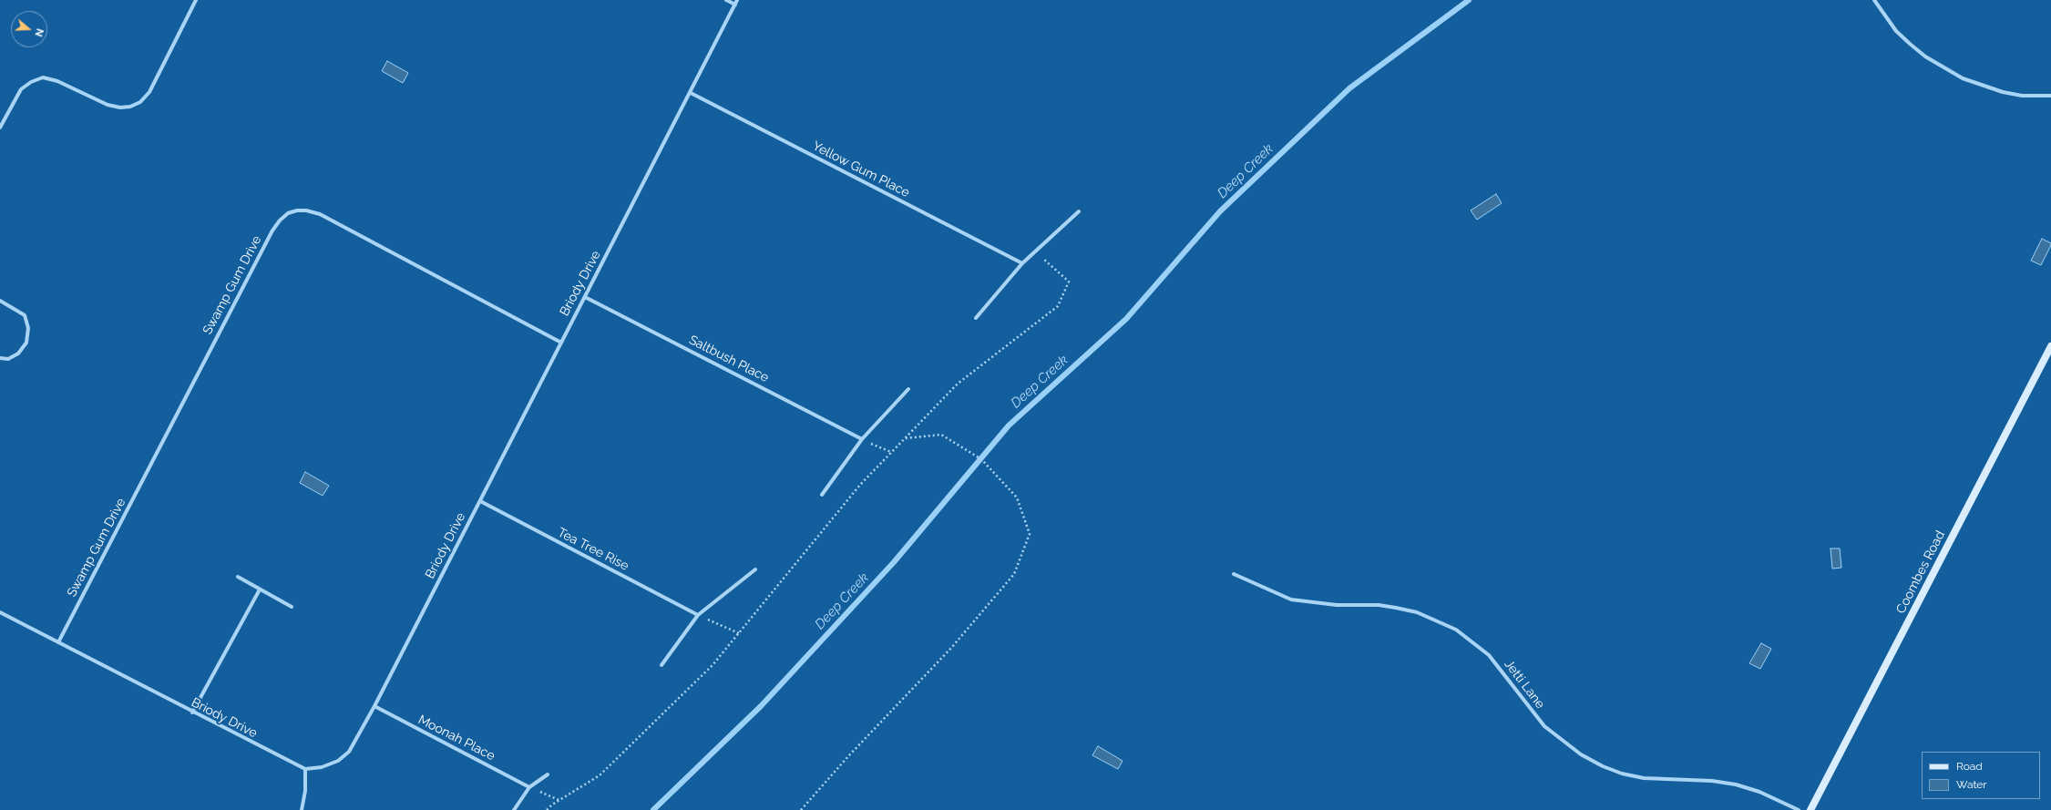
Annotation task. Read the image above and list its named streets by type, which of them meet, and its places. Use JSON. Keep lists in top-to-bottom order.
{
  "streets": {
    "street": [
      "Yellow Gum Place",
      "Briody Drive",
      "Swamp Gum Drive",
      "Saltbush Place",
      "Tea Tree Rise",
      "Coombes Road",
      "Jetti Lane",
      "Moonah Place"
    ]
  },
  "crossings": [
    ["Yellow Gum Place", "Briody Drive"],
    ["Briody Drive", "Swamp Gum Drive"],
    ["Briody Drive", "Saltbush Place"],
    ["Briody Drive", "Tea Tree Rise"],
    ["Briody Drive", "Moonah Place"]
  ],
  "water": ["Deep Creek"],
  "legend": ["Road", "Water"],
  "north": "right"
}
